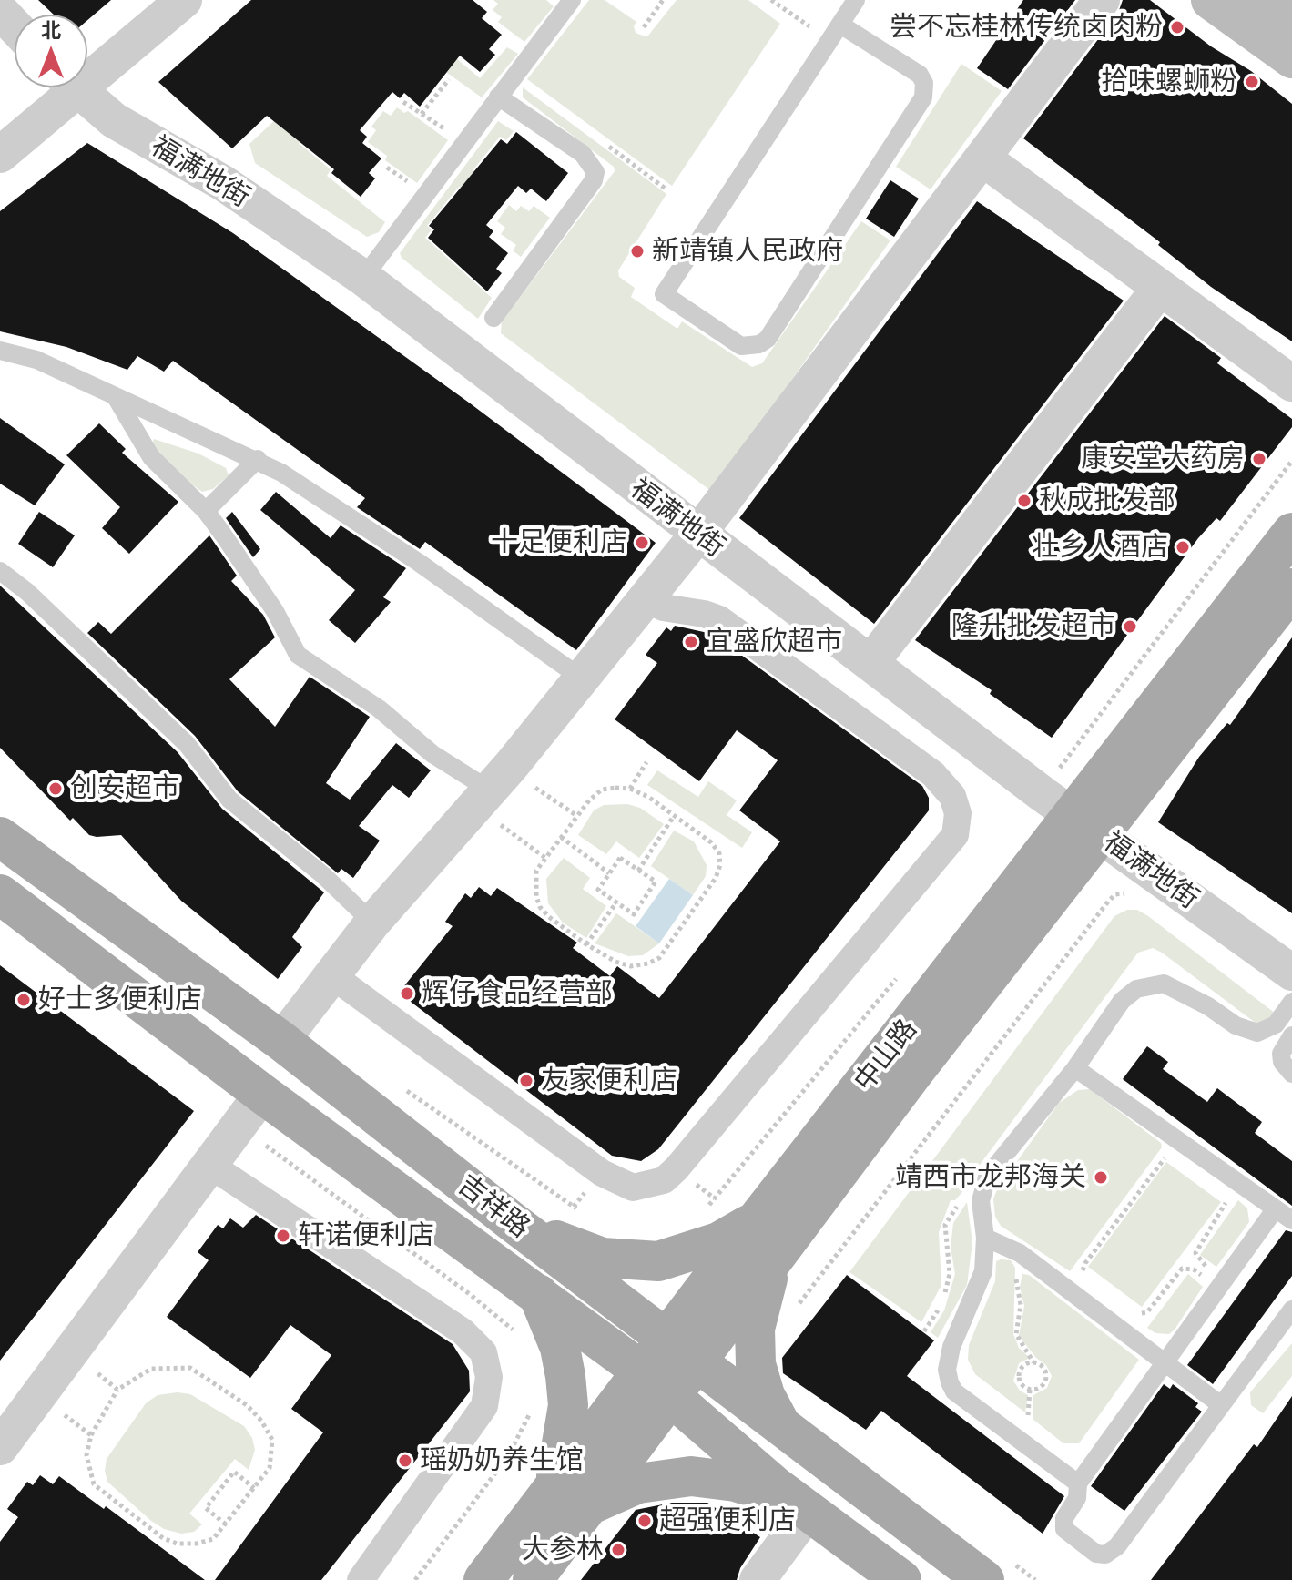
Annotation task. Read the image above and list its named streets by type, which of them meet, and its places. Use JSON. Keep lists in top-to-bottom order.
{
  "streets": {
    "main road": ["中山路", "吉祥路"],
    "street": ["福满地街"]
  },
  "crossings": [
    ["福满地街", "中山路"],
    ["中山路", "吉祥路"]
  ],
  "places": [
    "尝不忘桂林传统卤肉粉",
    "拾味螺蛳粉",
    "新靖镇人民政府",
    "康安堂大药房",
    "秋成批发部",
    "十足便利店",
    "壮乡人酒店",
    "隆升批发超市",
    "宜盛欣超市",
    "创安超市",
    "辉仔食品经营部",
    "好士多便利店",
    "友家便利店",
    "靖西市龙邦海关",
    "轩诺便利店",
    "瑶奶奶养生馆",
    "超强便利店",
    "大参林"
  ],
  "north": "top"
}
